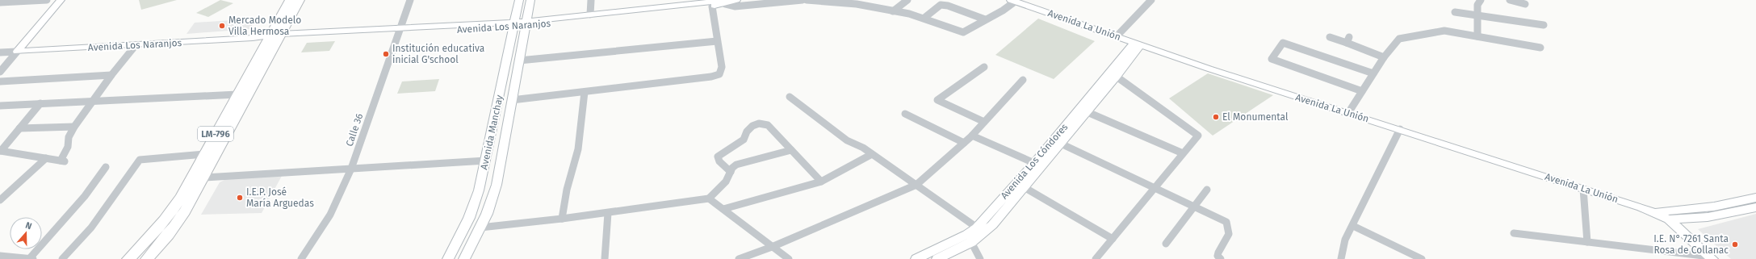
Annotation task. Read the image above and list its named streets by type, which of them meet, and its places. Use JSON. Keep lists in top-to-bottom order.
{
  "streets": {
    "main road": ["LM-796"],
    "street": [
      "Avenida La Unión",
      "Avenida Los Naranjos",
      "Calle 36",
      "Avenida Manchay",
      "Avenida Los Cóndores"
    ]
  },
  "crossings": [
    ["Avenida La Unión", "Avenida Los Cóndores"],
    ["Avenida Los Naranjos", "Calle 36"],
    ["Avenida Los Naranjos", "Avenida Manchay"],
    ["Avenida Los Naranjos", "LM-796"]
  ],
  "places": [
    "Mercado Modelo Villa Hermosa",
    "Institución educativa inicial G'school",
    "El Monumental",
    "I.E.P. José María Arguedas",
    "I.E. N° 7261 Santa Rosa de Collanac"
  ],
  "north": "top"
}
